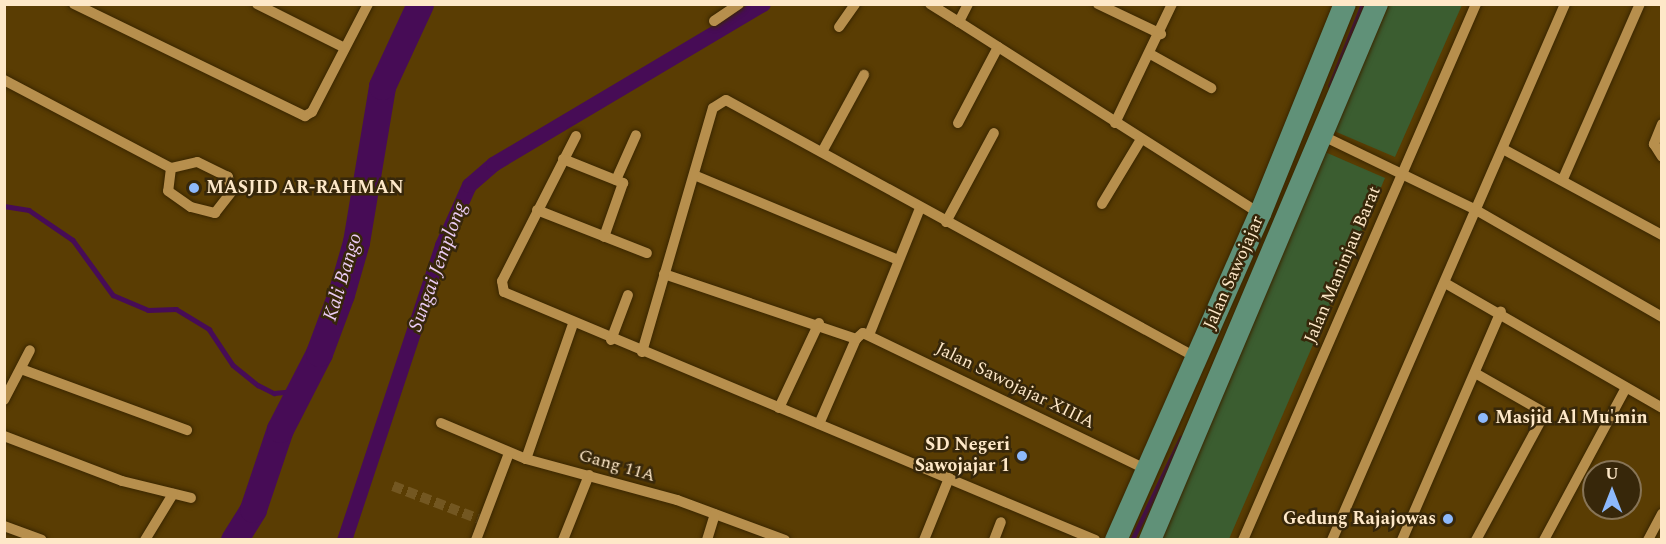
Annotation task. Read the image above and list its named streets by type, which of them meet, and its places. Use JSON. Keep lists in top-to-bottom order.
{
  "streets": {
    "main road": ["Jalan Sawojajar"],
    "street": ["Jalan Maninjau Barat", "Jalan Sawojajar XIIIA", "Gang 11A"]
  },
  "crossings": [
    ["Jalan Sawojajar", "Jalan Sawojajar XIIIA"]
  ],
  "water": ["Sungai Jemplong", "Kali Bango"],
  "places": [
    "MASJID AR-RAHMAN",
    "Masjid Al Mu'min",
    "SD Negeri Sawojajar 1",
    "Gedung Rajajowas"
  ],
  "north": "top"
}
